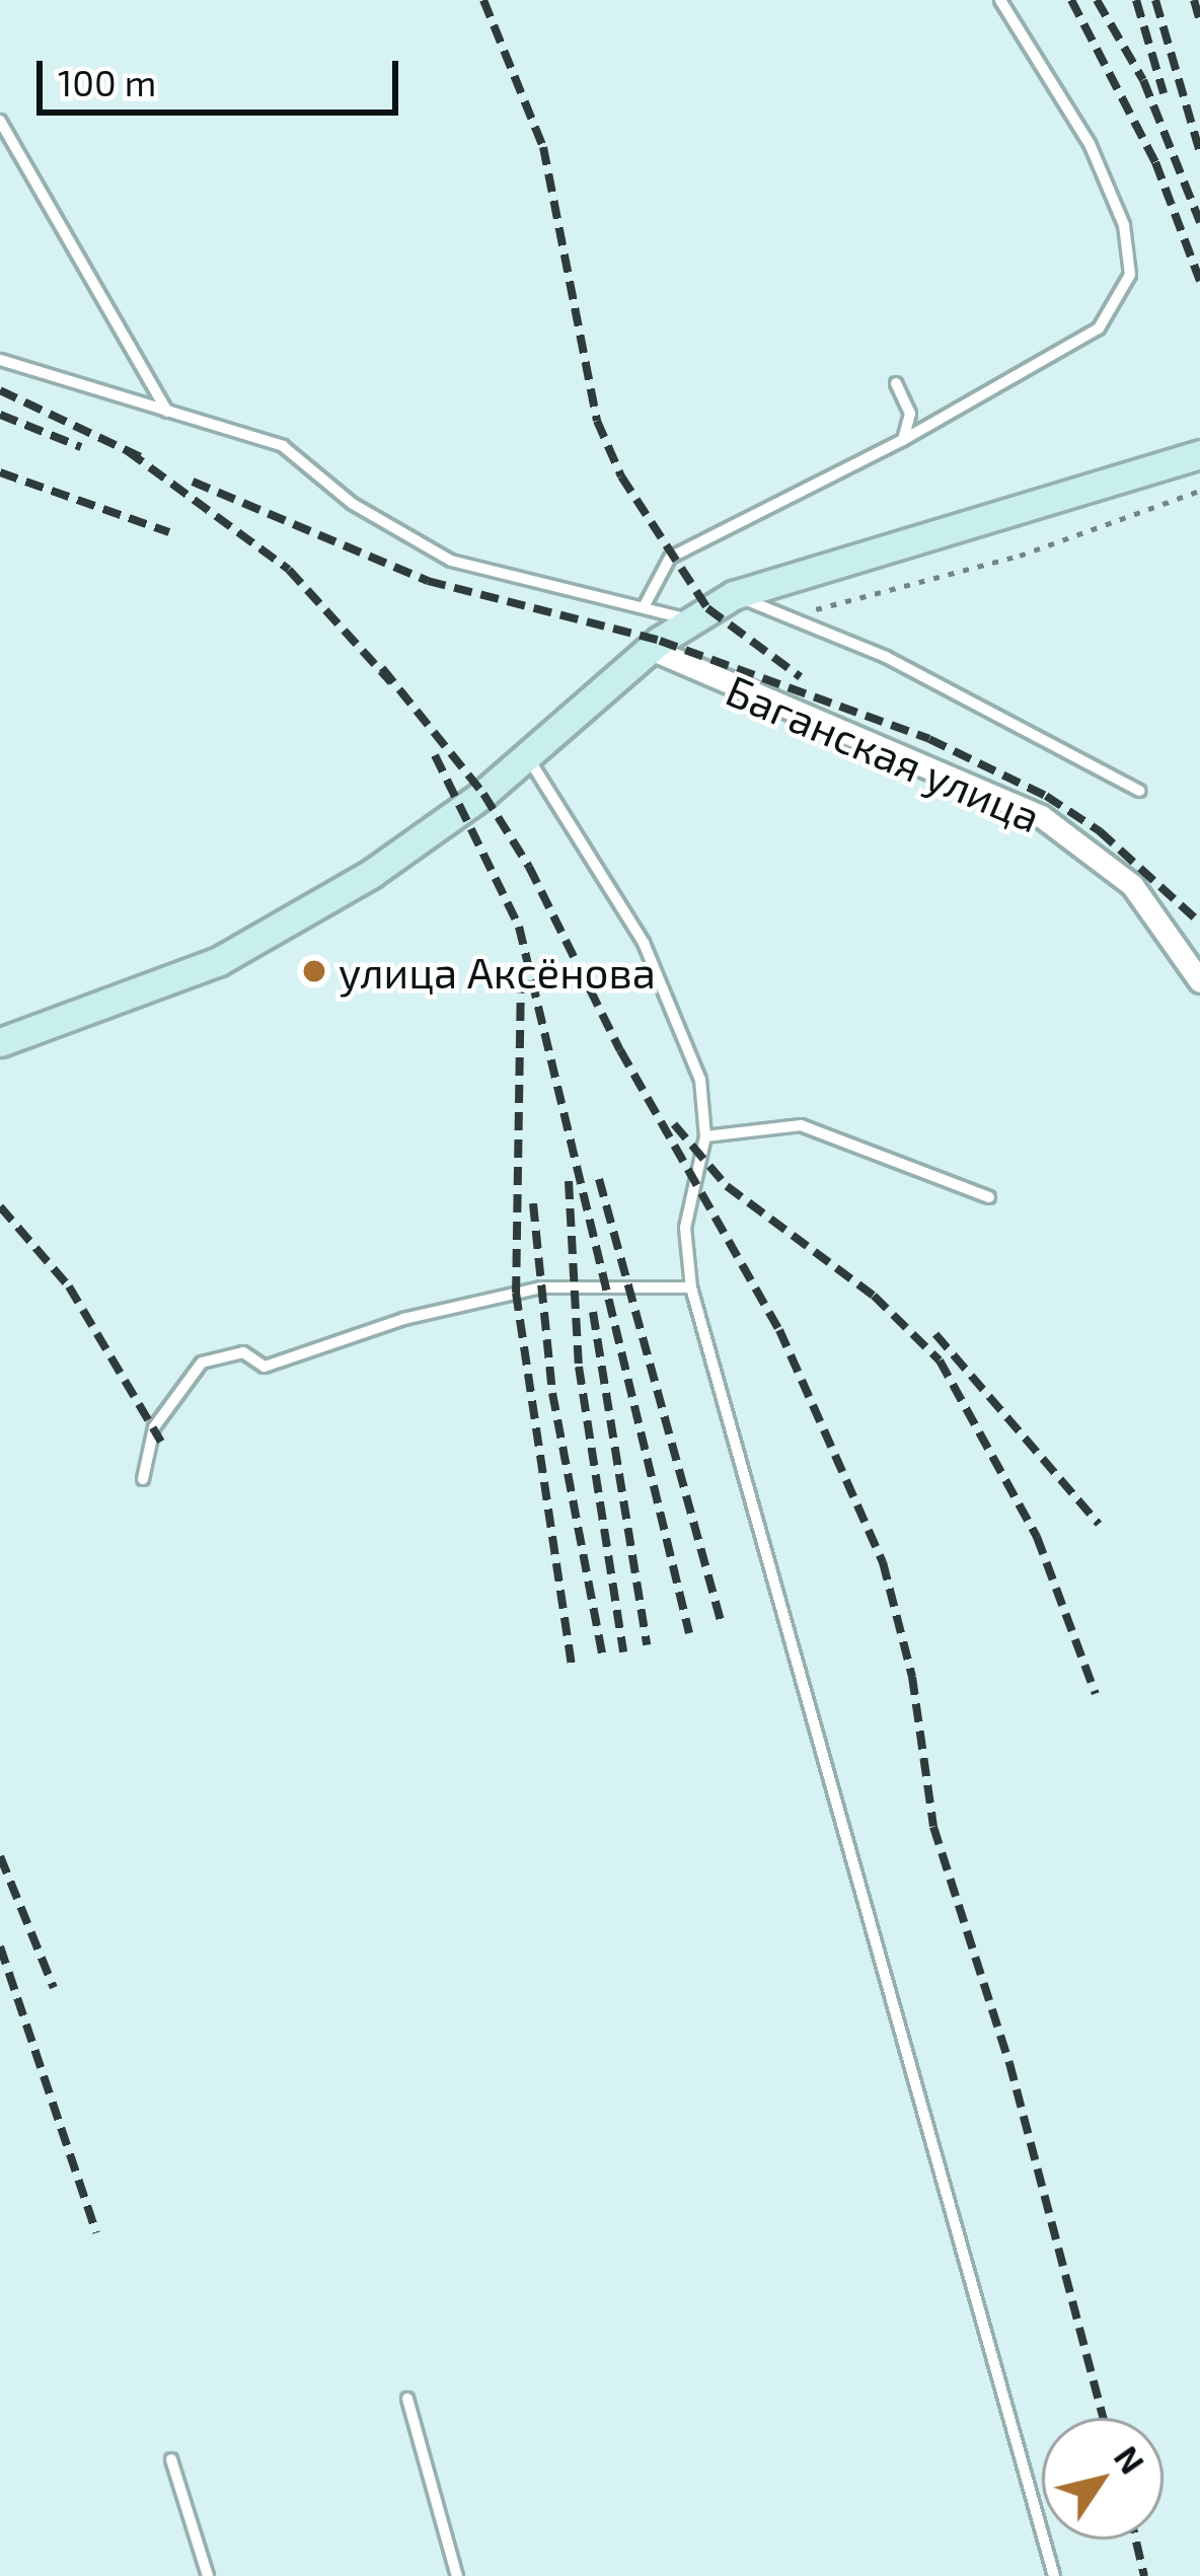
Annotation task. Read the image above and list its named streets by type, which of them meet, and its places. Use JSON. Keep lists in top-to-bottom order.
{
  "streets": {
    "street": ["Баганская улица"]
  },
  "places": ["улица Аксёнова"],
  "scale_bar": "100 m",
  "north": "top right"
}
